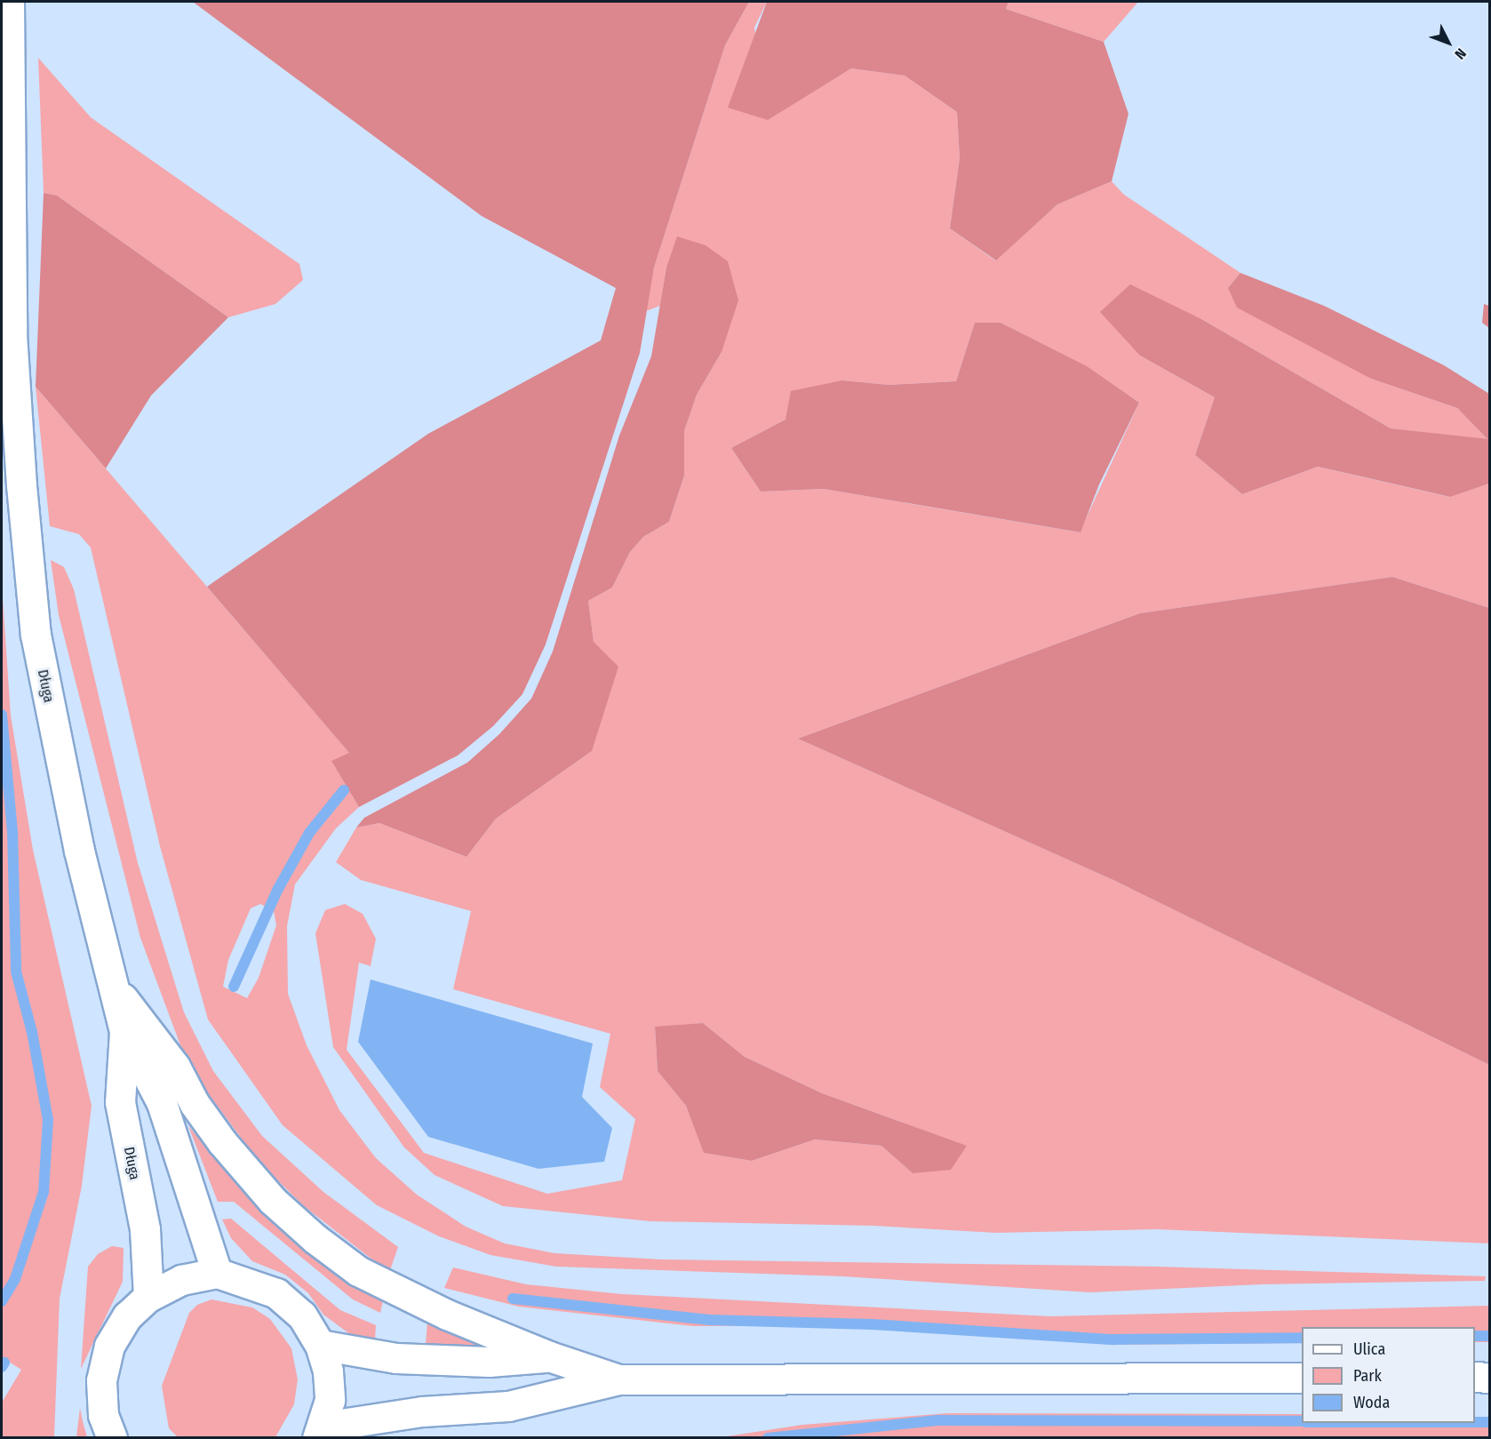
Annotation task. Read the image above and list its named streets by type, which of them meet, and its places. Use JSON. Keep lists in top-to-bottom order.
{
  "streets": {
    "main road": ["Długa"]
  },
  "legend": ["Ulica", "Park", "Woda"],
  "north": "bottom right"
}
